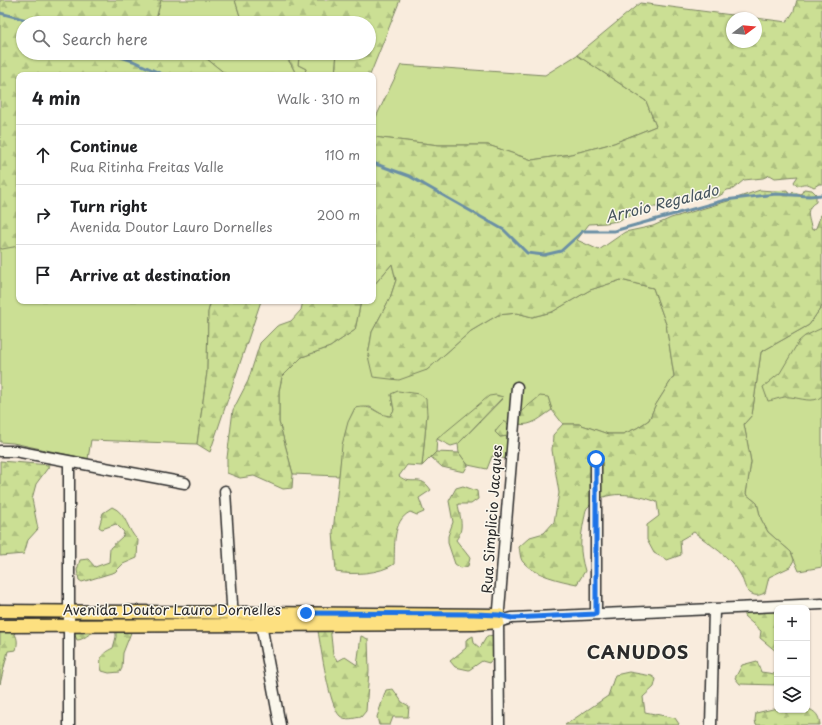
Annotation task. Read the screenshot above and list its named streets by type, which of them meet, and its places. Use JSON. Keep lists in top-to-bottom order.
{
  "streets": {
    "main road": ["Avenida Doutor Lauro Dornelles"],
    "street": ["Rua Simplicio Jacques"]
  },
  "crossings": [
    ["Rua Simplicio Jacques", "Avenida Doutor Lauro Dornelles"]
  ],
  "districts": ["CANUDOS"],
  "water": ["Arroio Regalado"],
  "north": "right",
  "page": {
    "search": "Search here",
    "heading": ["4 min", "Walk · 310 m"],
    "list": [
      ["Continue", "Rua Ritinha Freitas Valle", "110 m"],
      ["Turn right", "Avenida Doutor Lauro Dornelles", "200 m"],
      "Arrive at destination"
    ],
    "map_buttons": ["+", "−"]
  }
}
